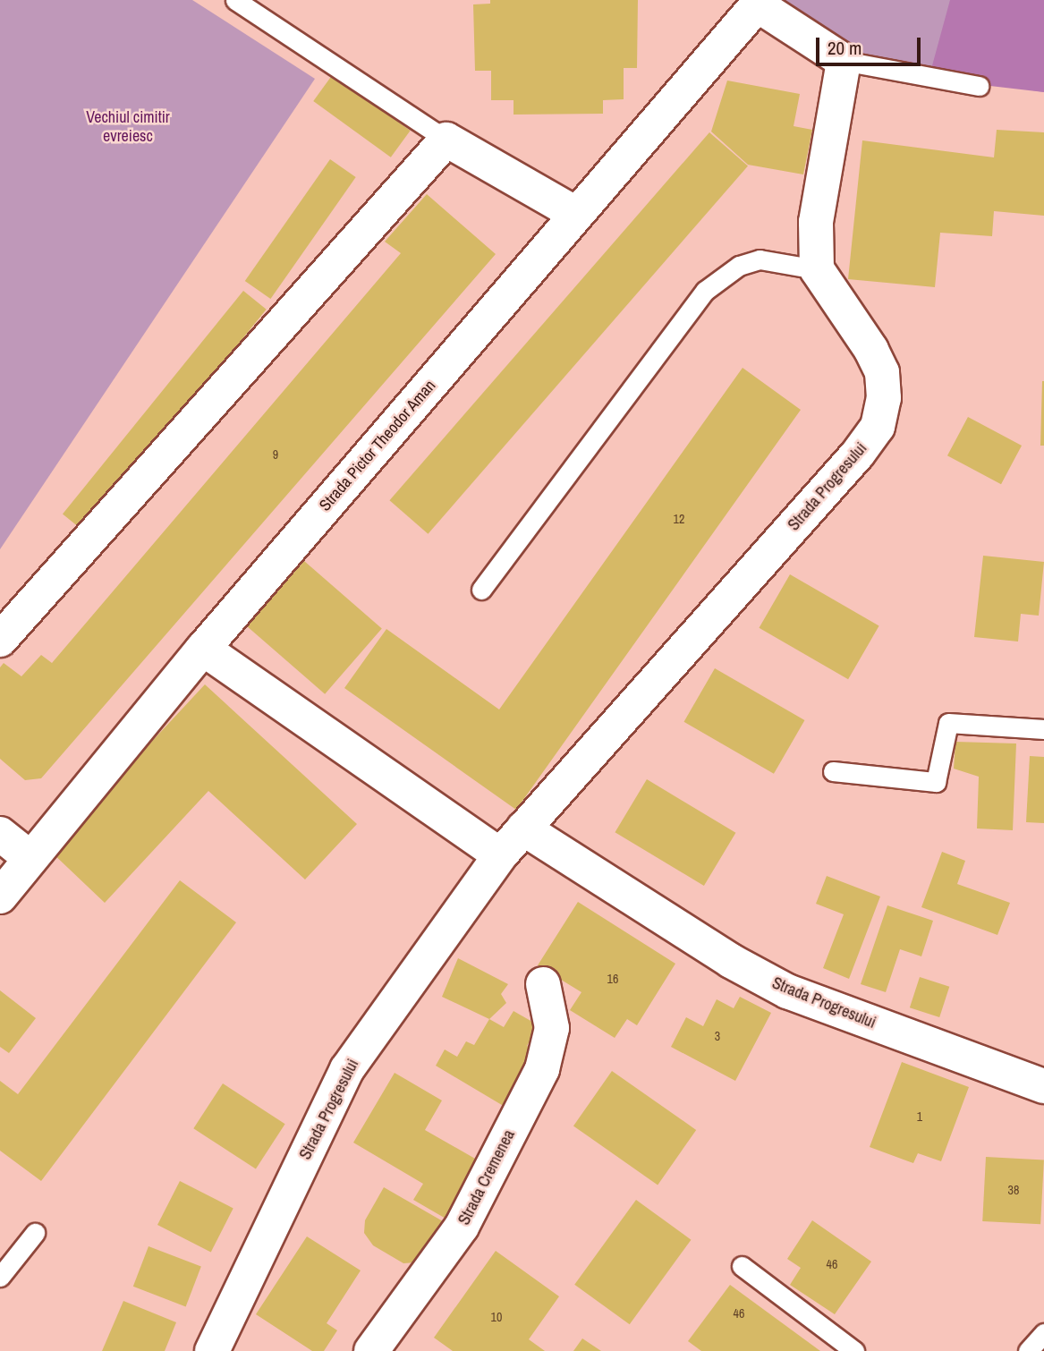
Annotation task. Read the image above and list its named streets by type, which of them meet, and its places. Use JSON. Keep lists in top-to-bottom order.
{
  "streets": {
    "street": ["Strada Pictor Theodor Aman", "Strada Progresului", "Strada Cremenea"]
  },
  "parks": ["Vechiul cimitir evreiesc"],
  "house_numbers": [
    "9",
    "12",
    "16",
    "3",
    "1",
    "38",
    "46",
    "46",
    "10"
  ],
  "scale_bar": "20 m"
}
